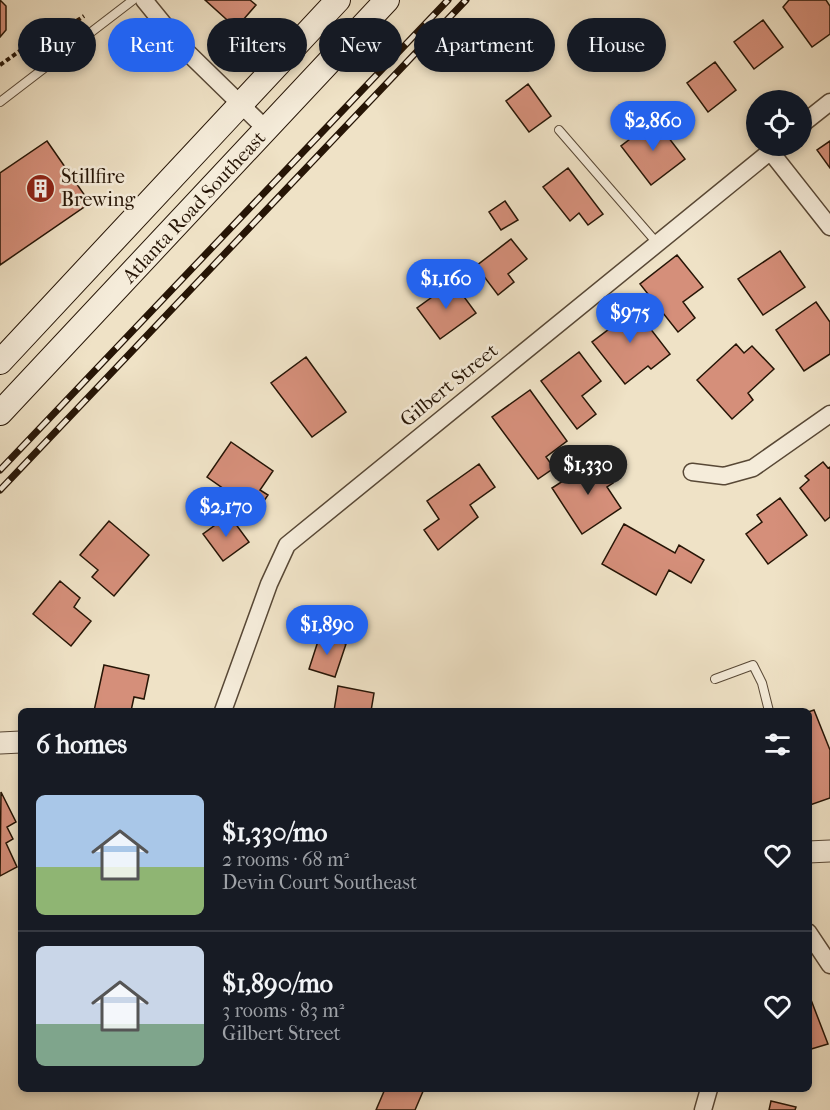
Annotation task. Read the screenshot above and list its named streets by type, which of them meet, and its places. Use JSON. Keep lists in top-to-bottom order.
{
  "streets": {
    "main road": ["Atlanta Road Southeast"],
    "street": ["Gilbert Street"]
  },
  "places": {
    "building": ["Stillfire Brewing"]
  },
  "page": {
    "chip": [
      "Buy",
      "Rent",
      "Filters",
      "New",
      "Apartment",
      "House"
    ],
    "price": [
      "$2,860",
      "$1,160",
      "$975",
      "$1,330",
      "$2,170",
      "$1,890"
    ],
    "heading": "6 homes",
    "list": [
      {
        "name": "$1,330/mo",
        "note": "2 rooms · 68 m² · Devin Court Southeast"
      },
      {
        "name": "$1,890/mo",
        "note": "3 rooms · 83 m² · Gilbert Street"
      }
    ]
  }
}
